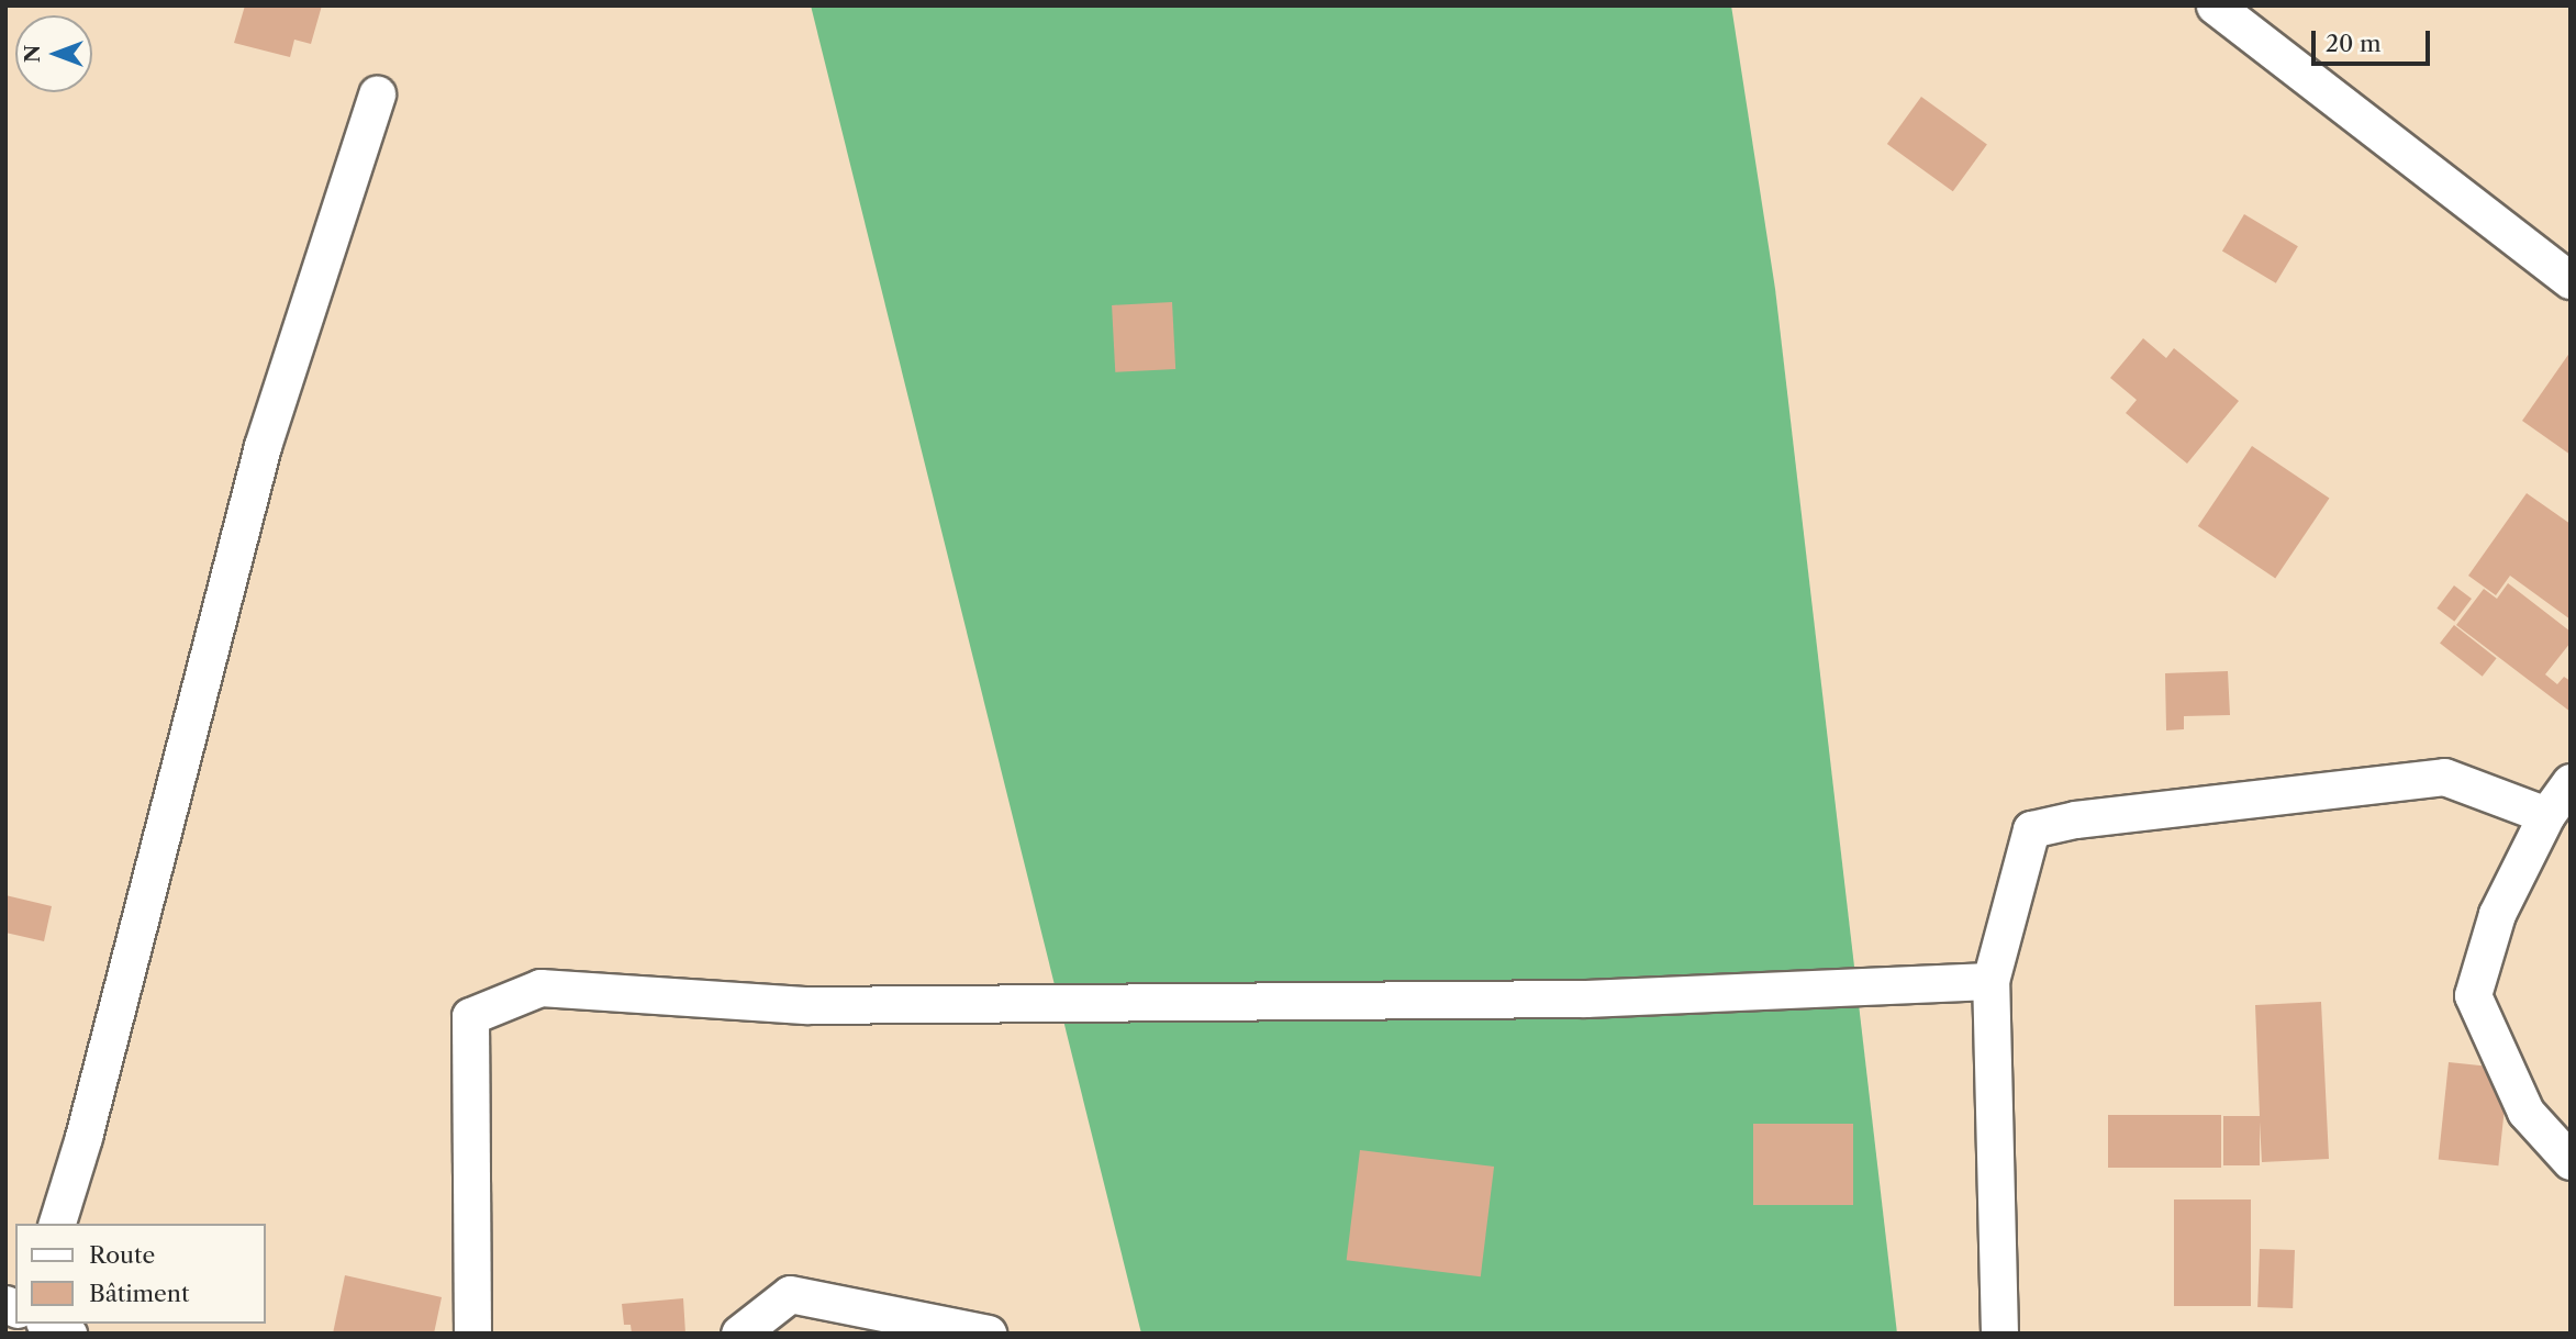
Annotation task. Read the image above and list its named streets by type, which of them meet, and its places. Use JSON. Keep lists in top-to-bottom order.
{
  "legend": ["Route", "Bâtiment"],
  "scale_bar": "20 m",
  "north": "left"
}
